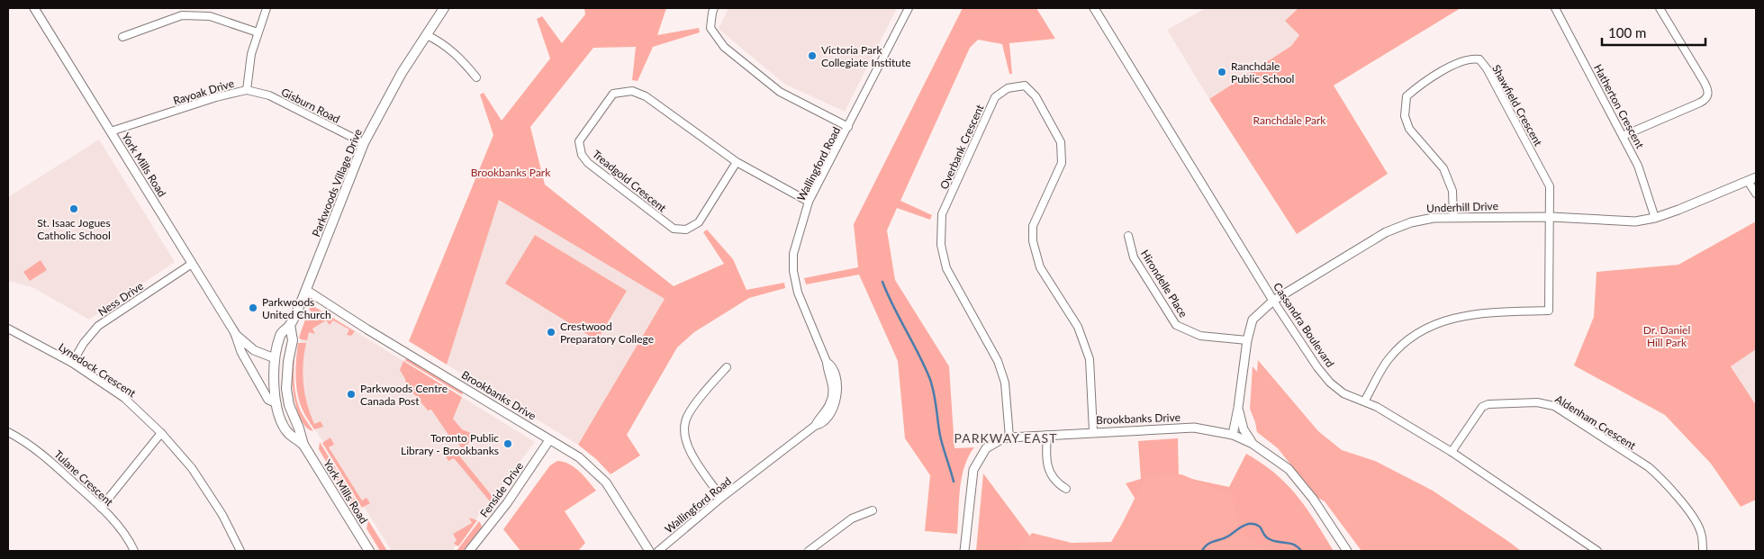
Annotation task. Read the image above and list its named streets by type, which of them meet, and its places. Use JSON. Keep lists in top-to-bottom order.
{
  "streets": {
    "main road": ["York Mills Road", "Parkwoods Village Drive"],
    "street": [
      "Rayoak Drive",
      "Gisburn Road",
      "Shawfield Crescent",
      "Hatherton Crescent",
      "Overbank Crescent",
      "Wallingford Road",
      "Treadgold Crescent",
      "Underhill Drive",
      "Hirondelle Place",
      "Ness Drive",
      "Cassandra Boulevard",
      "Lynedock Crescent",
      "Brookbanks Drive",
      "Aldenham Crescent",
      "Tulane Crescent",
      "Fenside Drive"
    ]
  },
  "crossings": [
    ["Rayoak Drive", "Gisburn Road"],
    ["Rayoak Drive", "York Mills Road"],
    ["Gisburn Road", "Parkwoods Village Drive"],
    ["Shawfield Crescent", "Underhill Drive"],
    ["Hatherton Crescent", "Underhill Drive"],
    ["Overbank Crescent", "Brookbanks Drive"],
    ["Wallingford Road", "Treadgold Crescent"],
    ["York Mills Road", "Parkwoods Village Drive"],
    ["York Mills Road", "Ness Drive"],
    ["Parkwoods Village Drive", "Brookbanks Drive"],
    ["Underhill Drive", "Hirondelle Place"],
    ["Underhill Drive", "Cassandra Boulevard"],
    ["Underhill Drive", "Brookbanks Drive"],
    ["Ness Drive", "Lynedock Crescent"],
    ["Cassandra Boulevard", "Aldenham Crescent"],
    ["Brookbanks Drive", "Fenside Drive"]
  ],
  "districts": ["PARKWAY EAST"],
  "parks": ["Ranchdale Park", "Brookbanks Park", "Dr. Daniel Hill Park"],
  "places": [
    "Victoria Park Collegiate Institute",
    "Ranchdale Public School",
    "St. Isaac Jogues Catholic School",
    "Parkwoods United Church",
    "Crestwood Preparatory College",
    "Parkwoods Centre Canada Post",
    "Toronto Public Library - Brookbanks"
  ],
  "scale_bar": "100 m"
}
